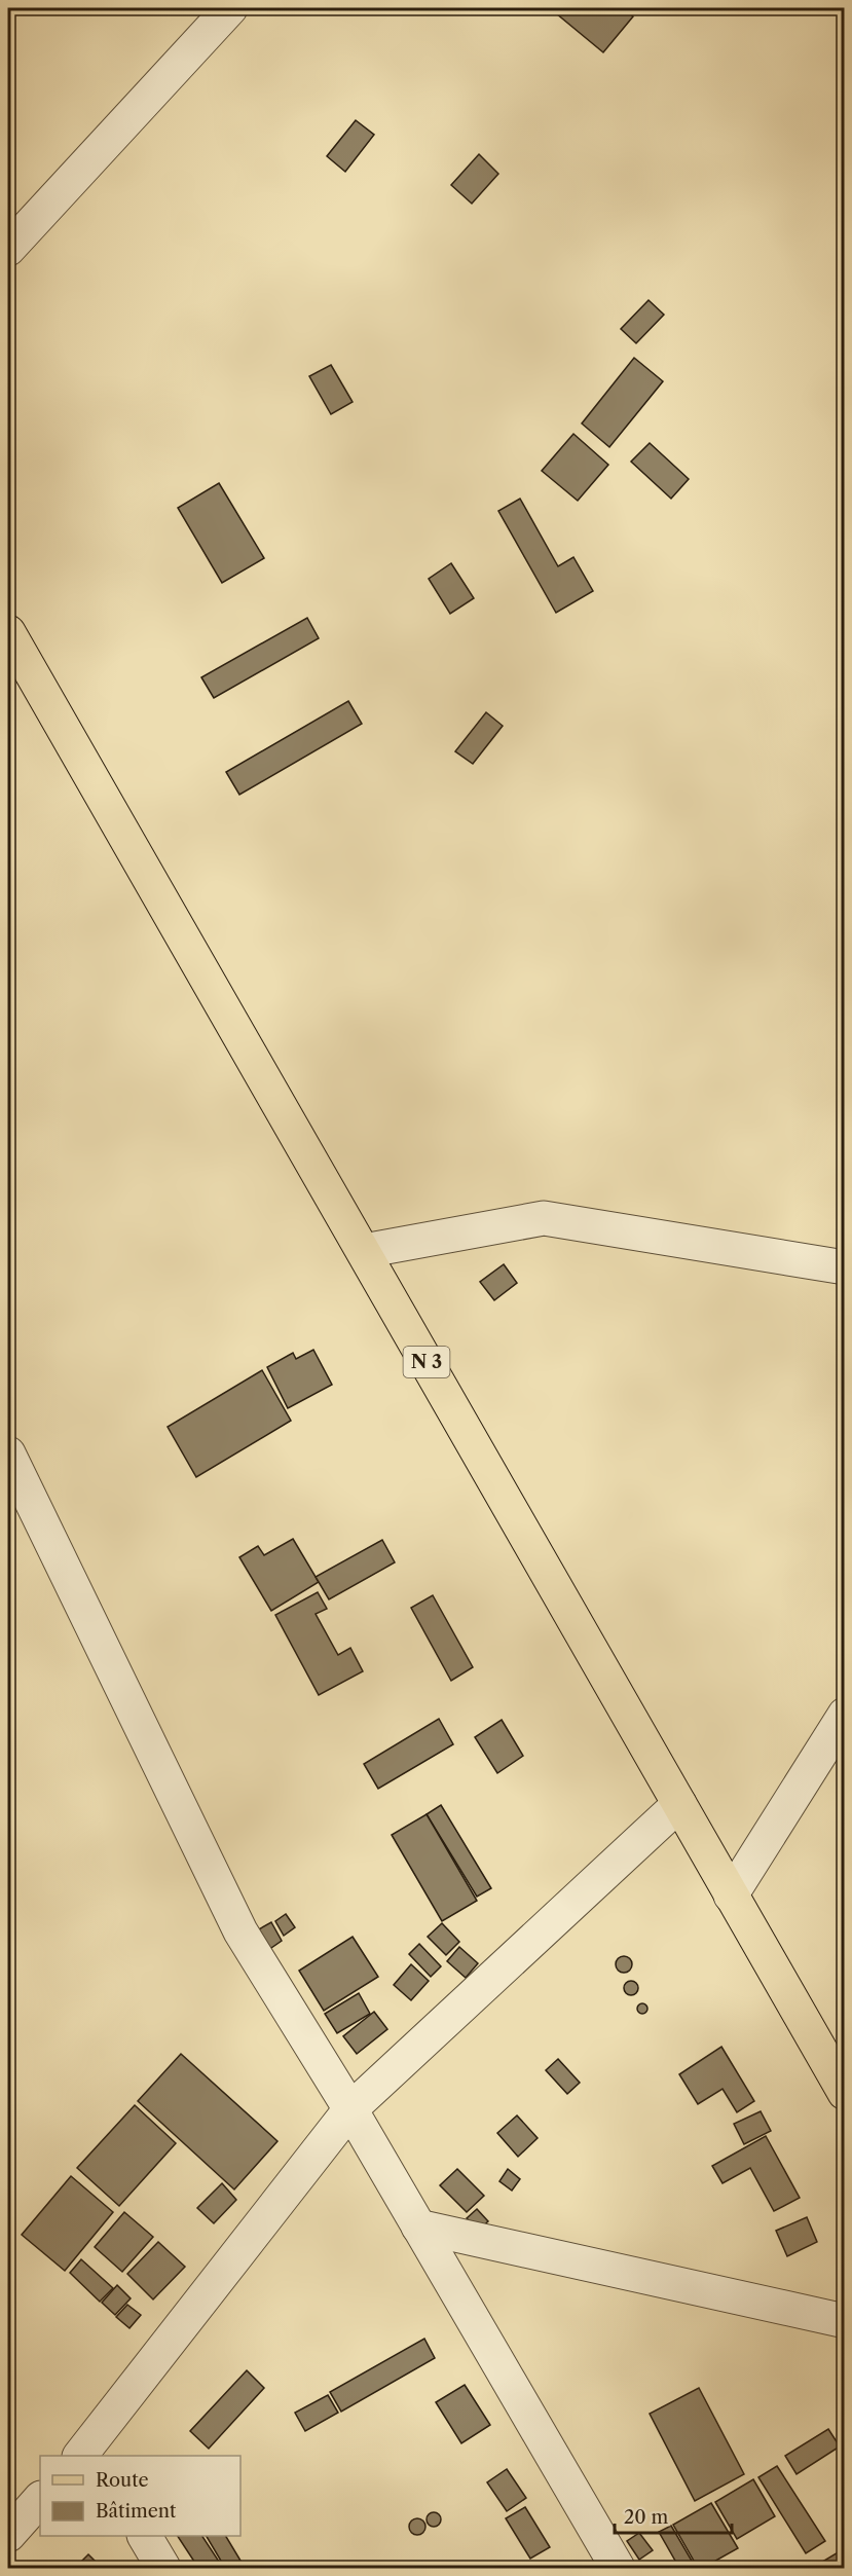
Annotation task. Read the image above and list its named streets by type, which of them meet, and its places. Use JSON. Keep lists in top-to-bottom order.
{
  "streets": {
    "main road": ["N 3"]
  },
  "legend": ["Route", "Bâtiment"],
  "scale_bar": "20 m"
}
